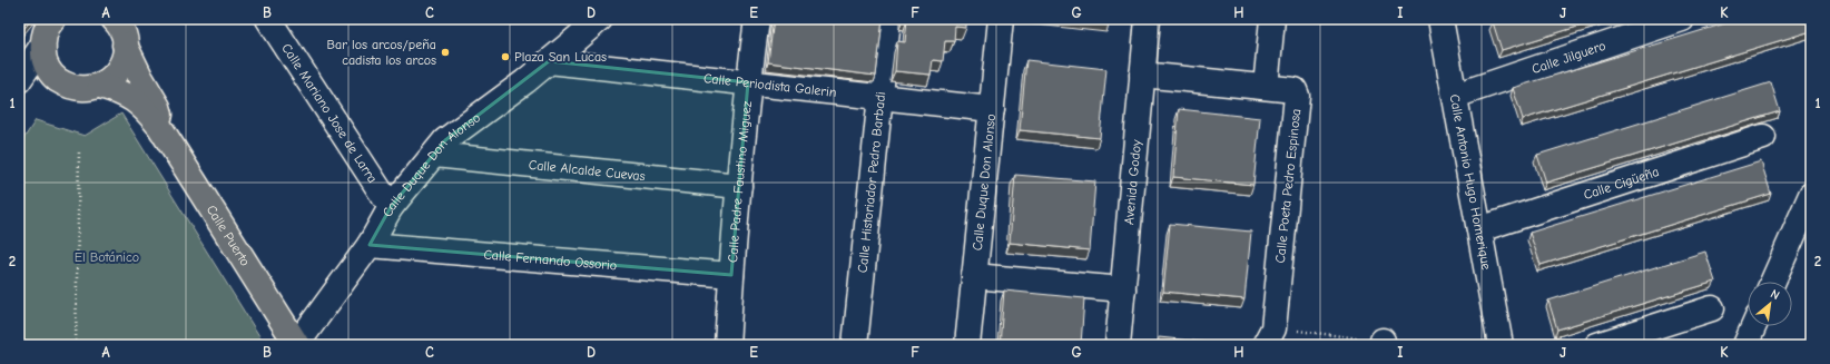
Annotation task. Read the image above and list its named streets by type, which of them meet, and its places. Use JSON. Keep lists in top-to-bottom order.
{
  "streets": {
    "main road": ["Calle Puerto"],
    "street": [
      "Calle Jilguero",
      "Calle Periodista Galerin",
      "Calle Mariano Jose de Larra",
      "Calle Duque Don Alonso",
      "Calle Alcalde Cuevas",
      "Calle Padre Faustino Miguez",
      "Avenida Godoy",
      "Calle Historiador Pedro Barbadi",
      "Calle Antonio Hugo Homerique",
      "Calle Cigüeña",
      "Calle Poeta Pedro Espinosa",
      "Calle Fernando Ossorio"
    ]
  },
  "crossings": [
    ["Calle Jilguero", "Calle Antonio Hugo Homerique"],
    ["Calle Periodista Galerin", "Calle Duque Don Alonso"],
    ["Calle Periodista Galerin", "Calle Padre Faustino Miguez"],
    ["Calle Periodista Galerin", "Calle Historiador Pedro Barbadi"],
    ["Calle Mariano Jose de Larra", "Calle Duque Don Alonso"],
    ["Calle Duque Don Alonso", "Calle Alcalde Cuevas"],
    ["Calle Duque Don Alonso", "Calle Puerto"],
    ["Calle Duque Don Alonso", "Calle Fernando Ossorio"],
    ["Calle Alcalde Cuevas", "Calle Padre Faustino Miguez"],
    ["Calle Padre Faustino Miguez", "Calle Fernando Ossorio"],
    ["Avenida Godoy", "Calle Poeta Pedro Espinosa"],
    ["Calle Antonio Hugo Homerique", "Calle Cigüeña"]
  ],
  "parks": ["El Botánico"],
  "places": ["Bar los arcos/peña cadista los arcos", "Plaza San Lucas"],
  "north": "top right",
  "grid": {
    "columns": [
      "A",
      "B",
      "C",
      "D",
      "E",
      "F",
      "G",
      "H",
      "I",
      "J",
      "K"
    ],
    "rows": ["1", "2"]
  }
}
